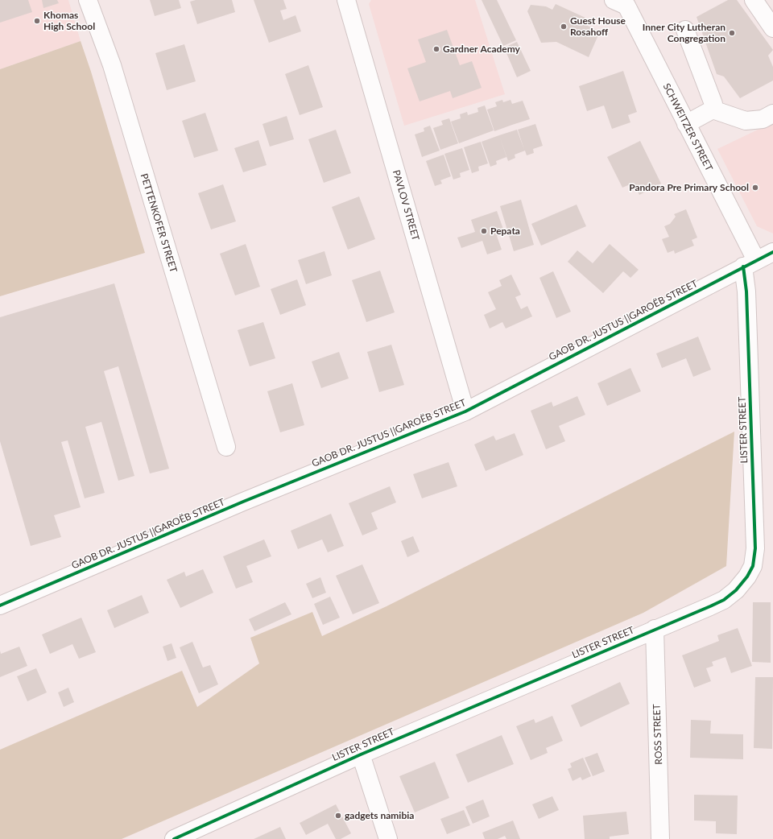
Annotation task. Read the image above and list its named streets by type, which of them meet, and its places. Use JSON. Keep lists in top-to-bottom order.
{
  "streets": {
    "street": [
      "SCHWEITZER STREET",
      "PAVLOV STREET",
      "PETTENKOFER STREET",
      "GAOB DR. JUSTUS ǁGAROËB STREET",
      "LISTER STREET",
      "ROSS STREET"
    ]
  },
  "crossings": [
    ["SCHWEITZER STREET", "GAOB DR. JUSTUS ǁGAROËB STREET"],
    ["SCHWEITZER STREET", "LISTER STREET"],
    ["PAVLOV STREET", "GAOB DR. JUSTUS ǁGAROËB STREET"],
    ["GAOB DR. JUSTUS ǁGAROËB STREET", "LISTER STREET"],
    ["LISTER STREET", "ROSS STREET"]
  ],
  "places": [
    "Khomas High School",
    "Guest House Rosahoff",
    "Inner City Lutheran Congregation",
    "Gardner Academy",
    "Pandora Pre Primary School",
    "Pepata",
    "gadgets namibia"
  ]
}
